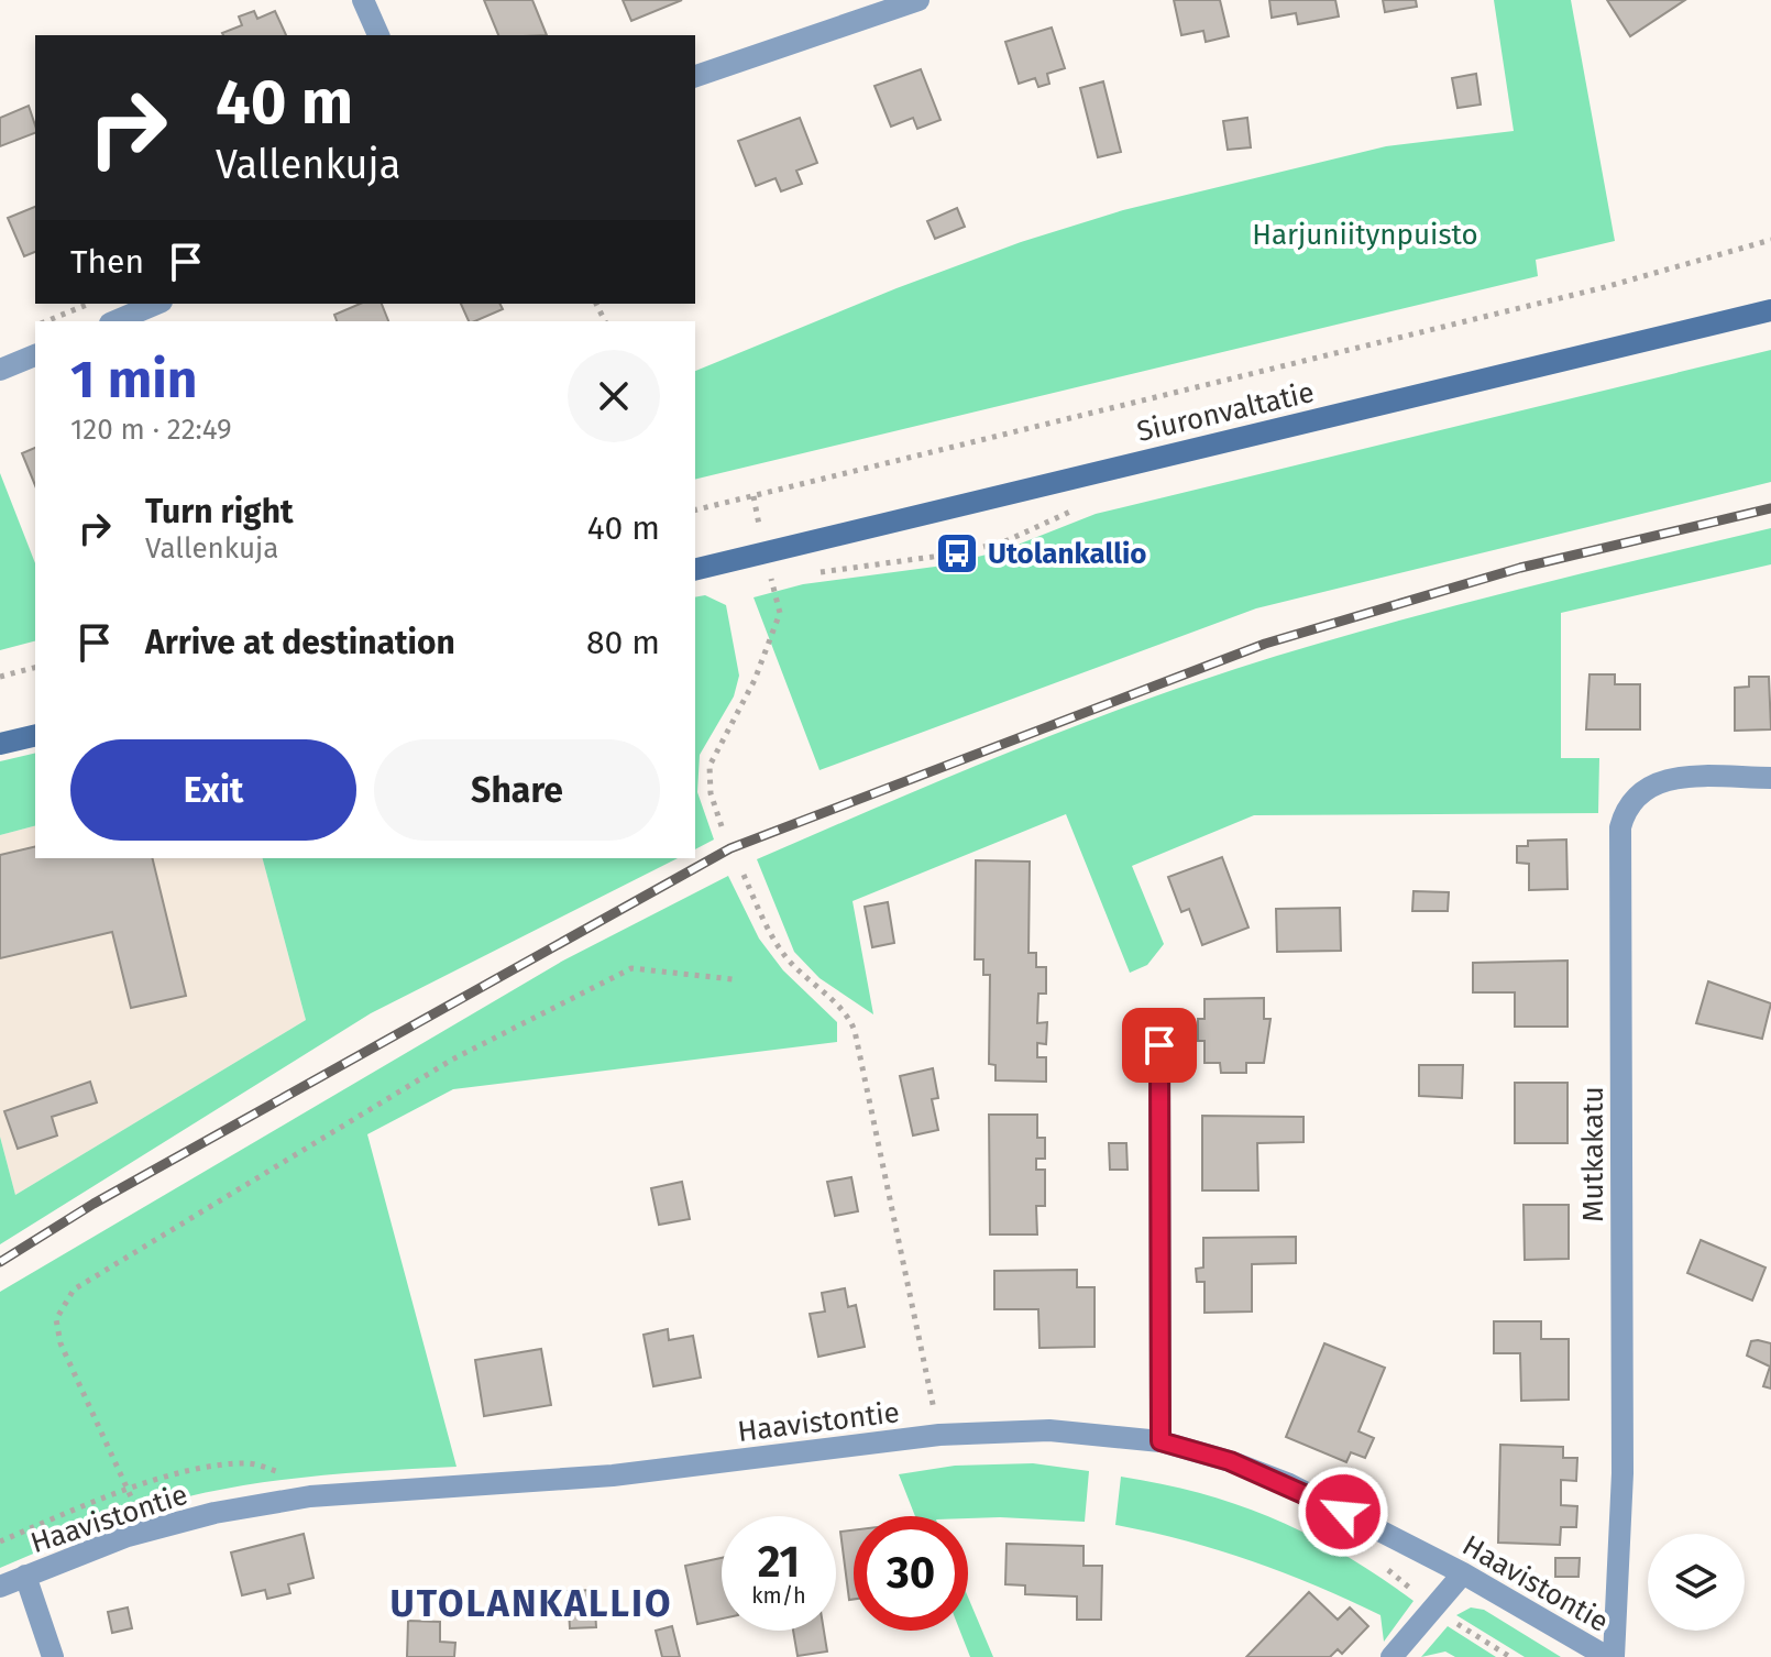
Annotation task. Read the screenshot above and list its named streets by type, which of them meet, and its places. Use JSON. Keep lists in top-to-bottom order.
{
  "streets": {
    "main road": ["Siuronvaltatie"],
    "street": ["Mutkakatu", "Haavistontie"]
  },
  "districts": ["UTOLANKALLIO"],
  "parks": ["Harjuniitynpuisto"],
  "places": {
    "bus stop": ["Utolankallio"]
  },
  "page": {
    "turn": ["40 m", "Vallenkuja"],
    "then": "Then",
    "heading": ["1 min", "120 m · 22:49"],
    "list": [
      {
        "name": "Turn right",
        "note": "Vallenkuja",
        "value": "40 m"
      },
      {
        "name": "Arrive at destination",
        "value": "80 m"
      }
    ],
    "buttons": ["Exit", "Share"],
    "speed": "21 km/h",
    "limit": "30"
  }
}
